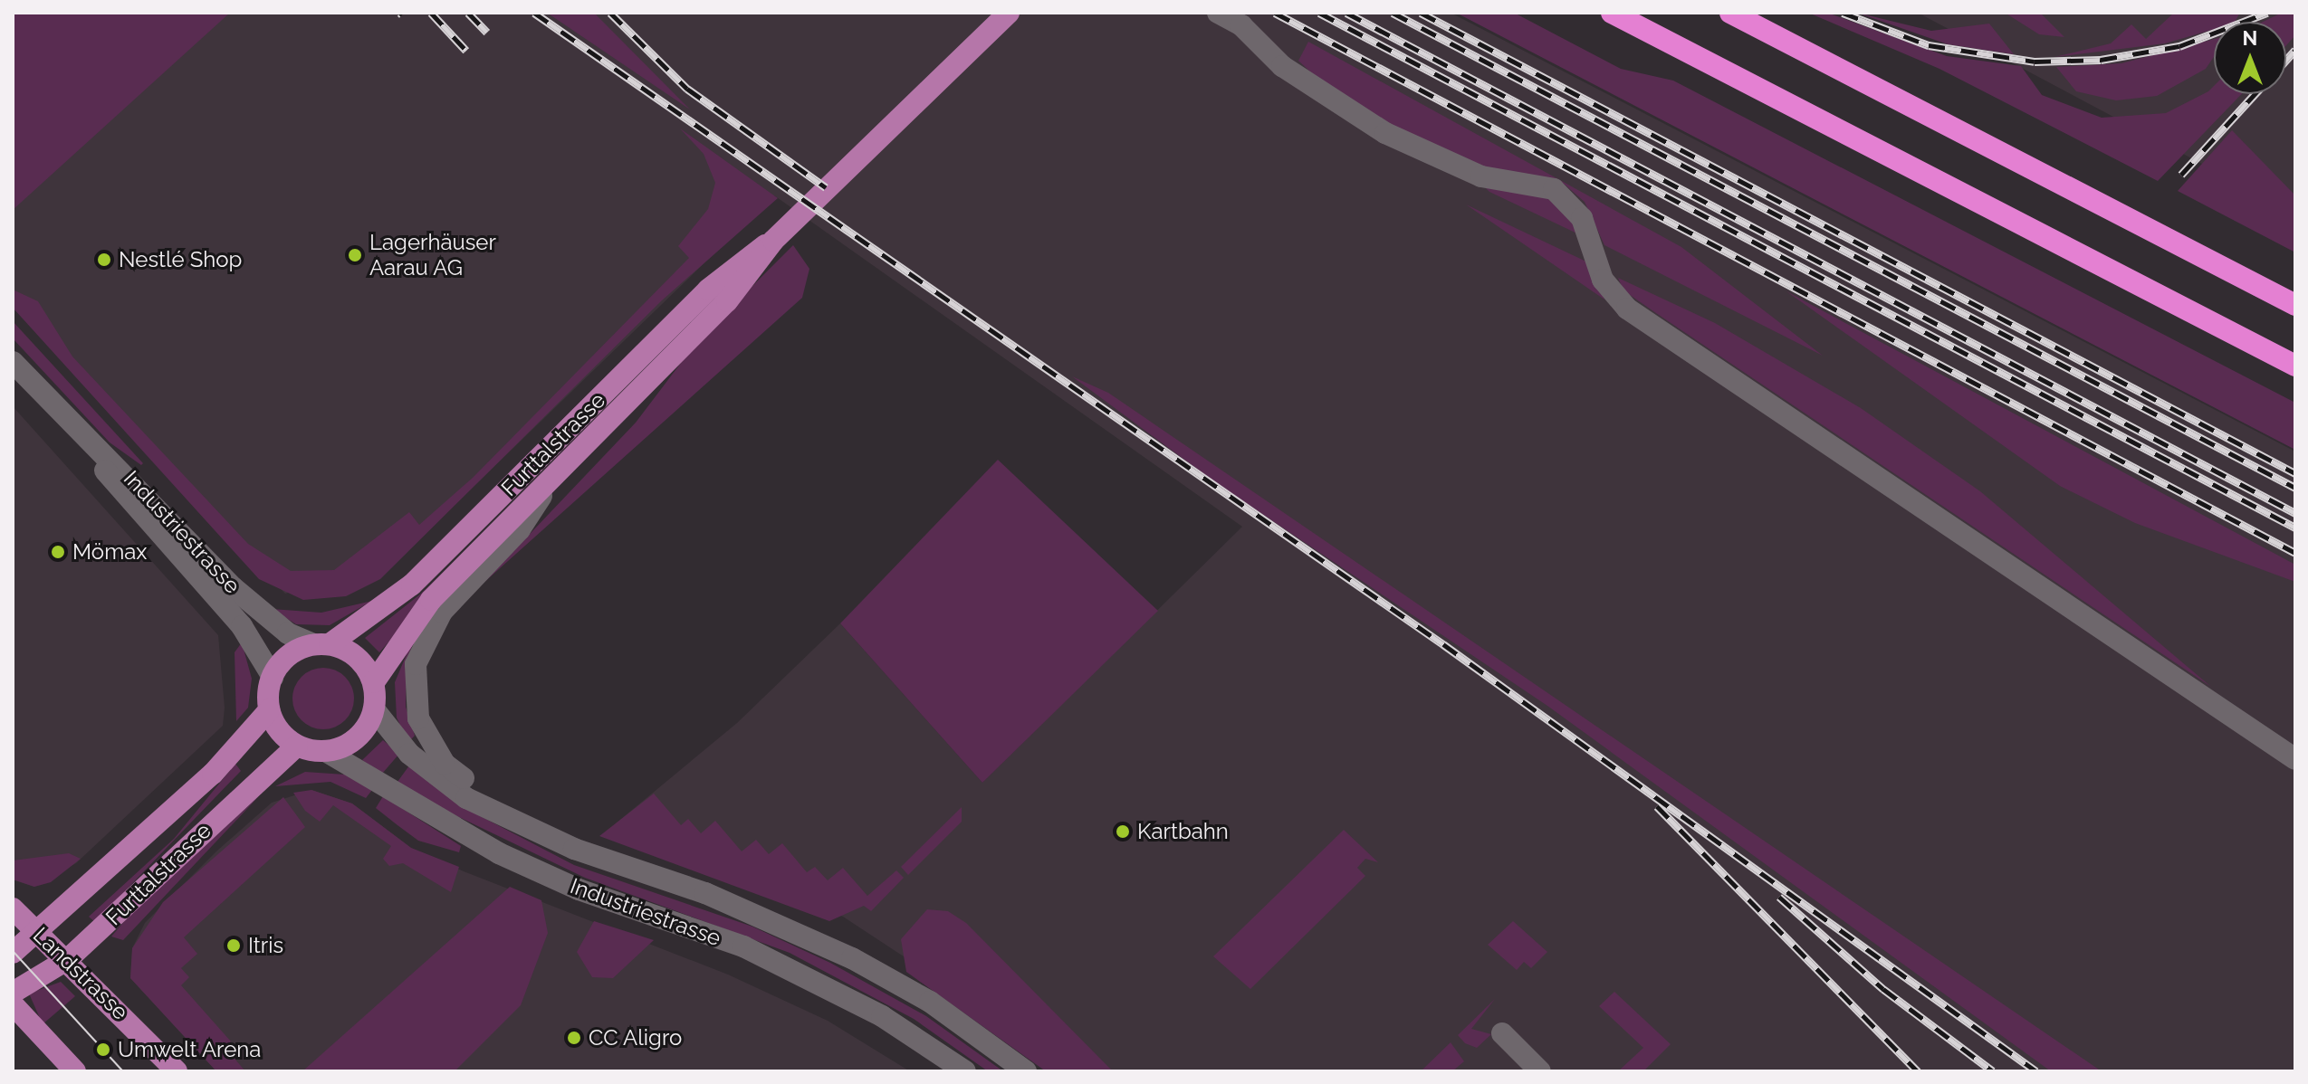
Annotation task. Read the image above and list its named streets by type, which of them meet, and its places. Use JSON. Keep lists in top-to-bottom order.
{
  "streets": {
    "main road": ["Furttalstrasse", "Landstrasse"],
    "street": ["Industriestrasse"]
  },
  "crossings": [
    ["Furttalstrasse", "Industriestrasse"],
    ["Furttalstrasse", "Landstrasse"]
  ],
  "places": [
    "Lagerhäuser Aarau AG",
    "Nestlé Shop",
    "Mömax",
    "Kartbahn",
    "Itris",
    "CC Aligro",
    "Umwelt Arena"
  ],
  "north": "top"
}
